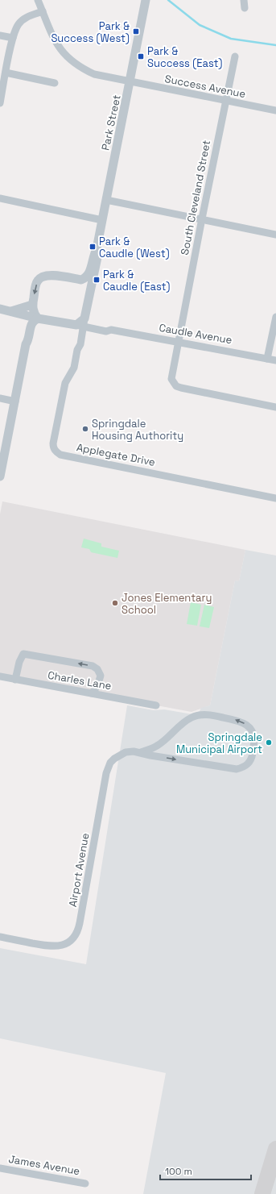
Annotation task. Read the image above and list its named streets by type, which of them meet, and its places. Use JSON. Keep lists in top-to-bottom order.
{
  "streets": {
    "street": [
      "Success Avenue",
      "Park Street",
      "South Cleveland Street",
      "Caudle Avenue",
      "Applegate Drive",
      "Charles Lane",
      "Airport Avenue",
      "James Avenue"
    ]
  },
  "crossings": [
    ["Success Avenue", "Park Street"],
    ["Success Avenue", "South Cleveland Street"],
    ["Park Street", "Caudle Avenue"],
    ["Park Street", "Applegate Drive"],
    ["South Cleveland Street", "Caudle Avenue"],
    ["Caudle Avenue", "Applegate Drive"]
  ],
  "places": {
    "transit": [
      "Park & Success (West)",
      "Park & Success (East)",
      "Park & Caudle (West)",
      "Park & Caudle (East)"
    ],
    "other": ["Springdale Housing Authority", "Jones Elementary School", "Springdale Municipal Airport"]
  },
  "scale_bar": "100 m"
}
